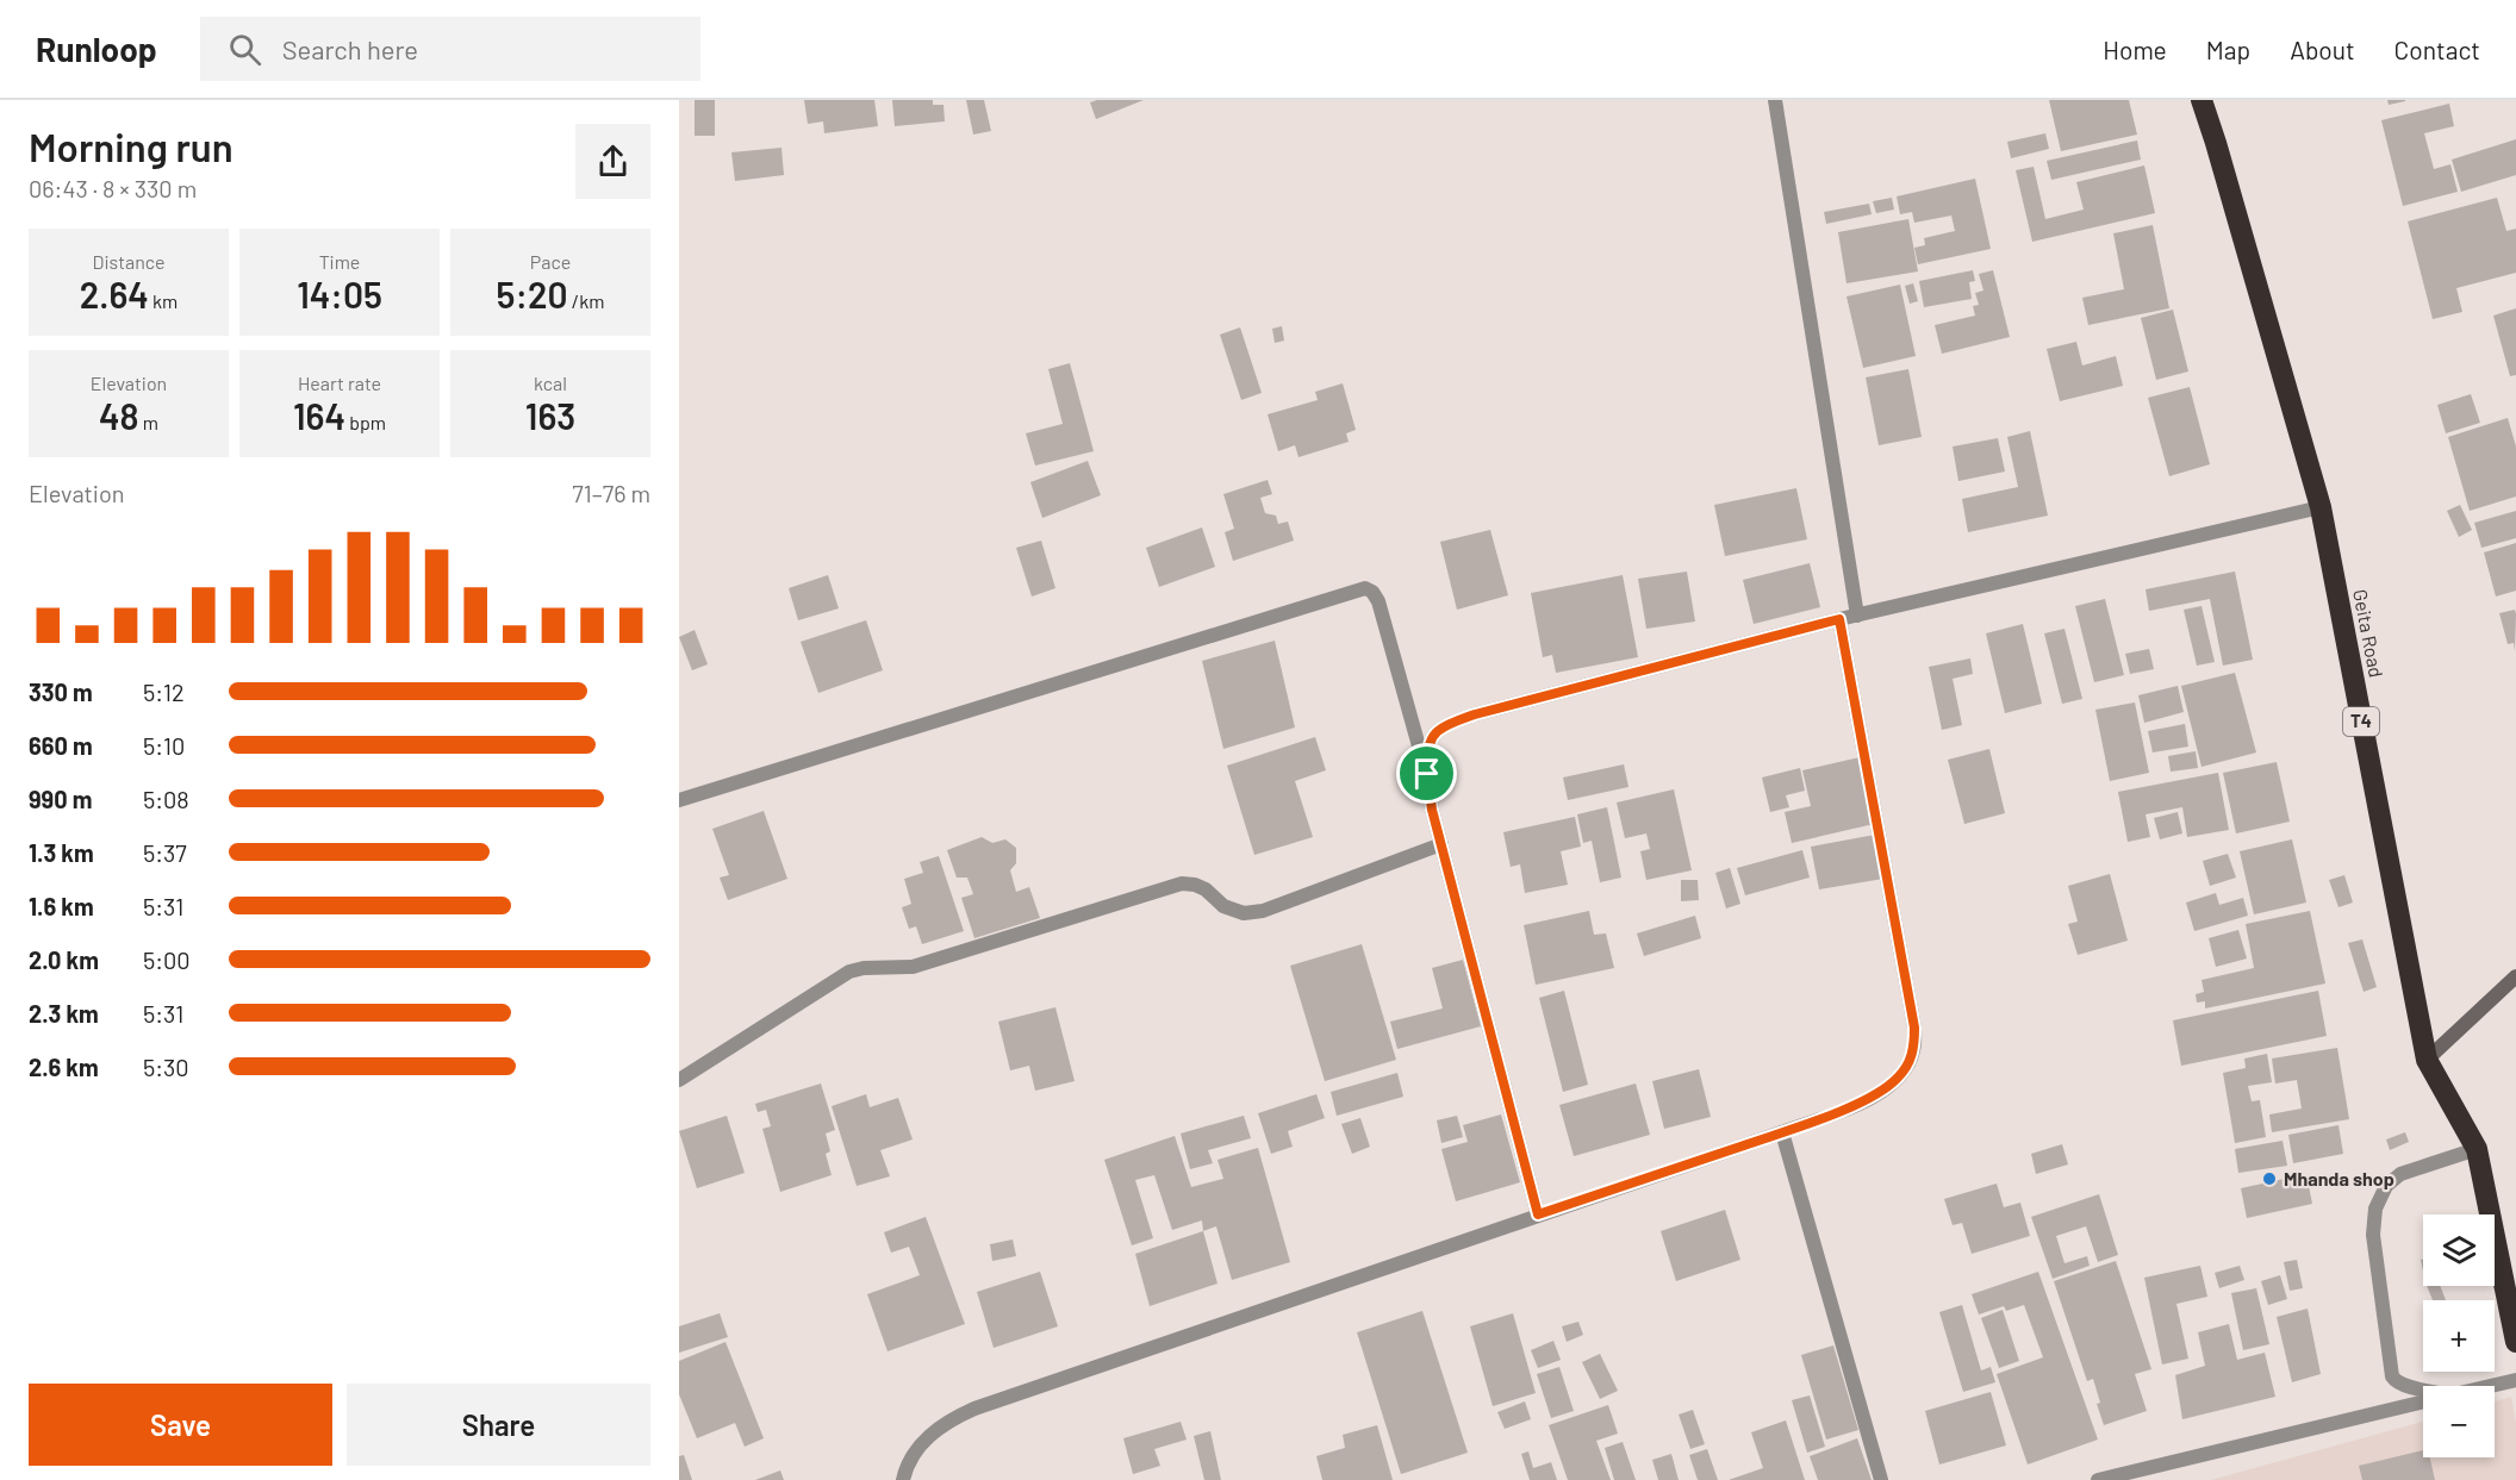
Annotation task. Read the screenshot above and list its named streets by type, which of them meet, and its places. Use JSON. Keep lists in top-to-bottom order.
{
  "streets": {
    "highway": ["Geita Road", "T4"]
  },
  "places": ["Mhanda shop"],
  "page": {
    "header": "Runloop",
    "search": "Search here",
    "nav": [
      "Home",
      "Map",
      "About",
      "Contact"
    ],
    "heading": ["Morning run", "06:43 · 8 × 330 m"],
    "stats": [
      ["Distance", "2.64 km"],
      ["Time", "14:05"],
      ["Pace", "5:20 /km"],
      ["Elevation", "48 m"],
      ["Heart rate", "164 bpm"],
      ["kcal", "163"]
    ],
    "chart": ["Elevation", "71–76 m"],
    "list": [
      {
        "name": "330 m",
        "note": "5:12"
      },
      {
        "name": "660 m",
        "note": "5:10"
      },
      {
        "name": "990 m",
        "note": "5:08"
      },
      {
        "name": "1.3 km",
        "note": "5:37"
      },
      {
        "name": "1.6 km",
        "note": "5:31"
      },
      {
        "name": "2.0 km",
        "note": "5:00"
      },
      {
        "name": "2.3 km",
        "note": "5:31"
      },
      {
        "name": "2.6 km",
        "note": "5:30"
      }
    ],
    "map_buttons": ["+", "−"],
    "buttons": ["Save", "Share"]
  }
}
